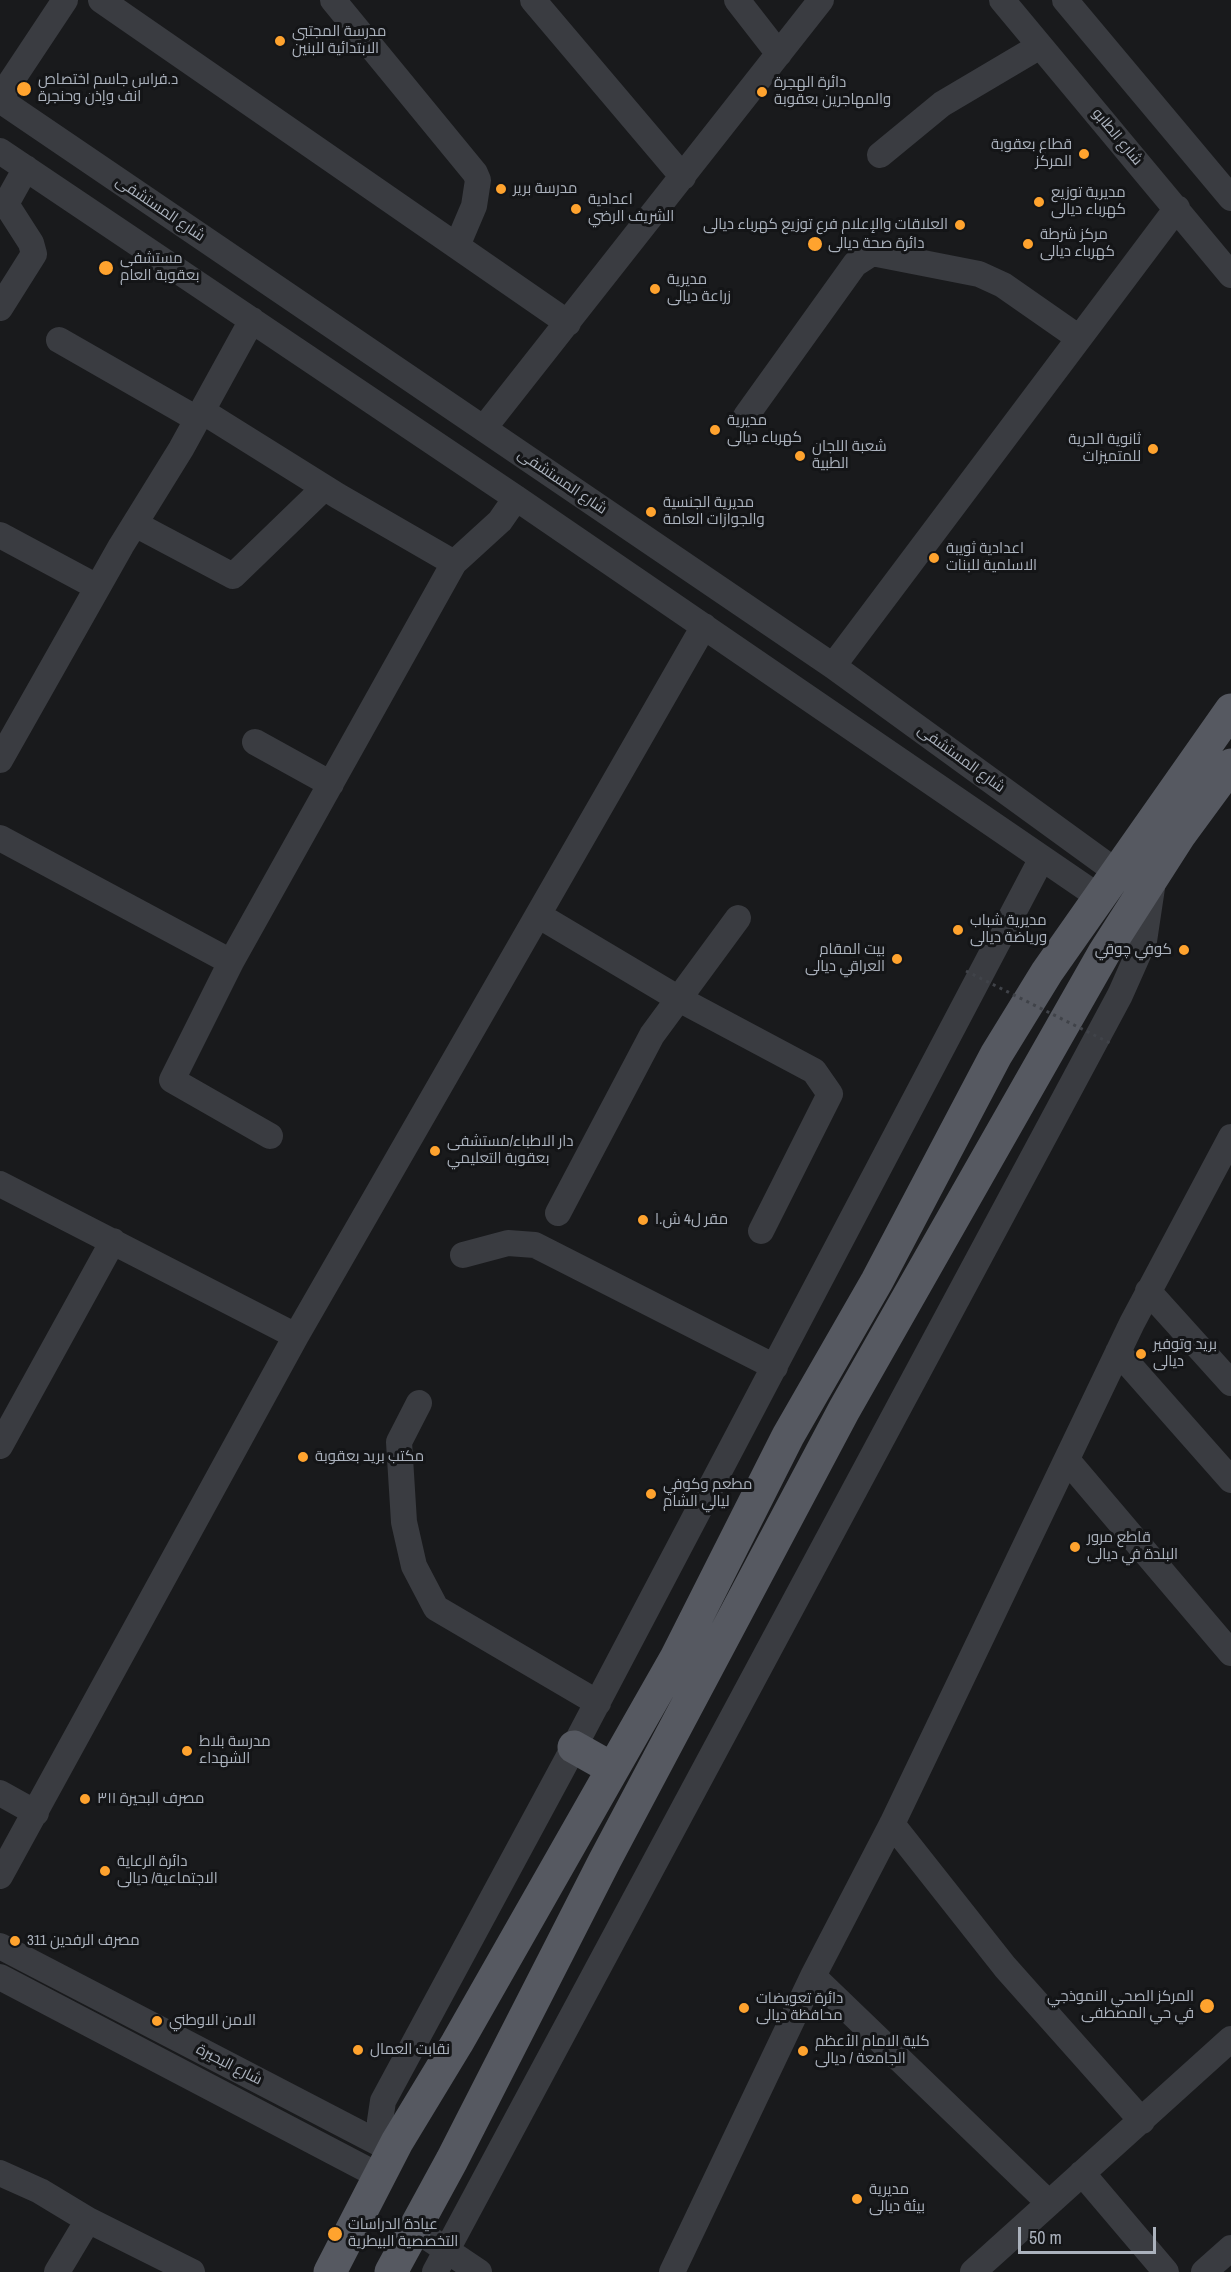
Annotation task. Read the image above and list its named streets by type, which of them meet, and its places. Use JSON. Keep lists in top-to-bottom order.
{
  "streets": {
    "street": ["شارع الطابو", "شارع المستشفى", "شارع البحيرة"]
  },
  "places": [
    "مدرسة المجتبى الابتدائية للبنين",
    "د.فراس جاسم اختصاص انف وإذن وحنجرة",
    "دائرة الهجرة والمهاجرين بعقوبة",
    "قطاع بعقوبة المركز",
    "مدرسة برير",
    "مديرية توزيع كهرباء ديالى",
    "اعدادية الشريف الرضي",
    "العلاقات والإعلام فرع توزيع كهرباء ديالى",
    "دائرة صحة ديالى",
    "مركز شرطة كهرباء ديالى",
    "مستشفى بعقوبة العام",
    "مديرية زراعة ديالى",
    "مديرية كهرباء ديالى",
    "ثانوية الحرية للمتميزات",
    "شعبة اللجان الطبية",
    "مديرية الجنسية والجوازات العامة",
    "اعدادية ثويبة الاسلمية للبنات",
    "مديرية شباب ورياضة ديالى",
    "كوفي چوقي",
    "بيت المقام العراقي ديالى",
    "دار الاطباء/مستشفى بعقوبة التعليمي",
    "مقر ل4 ش.ا",
    "بريد وتوفير ديالى",
    "مكتب بريد بعقوبة",
    "مطعم وكوفي ليالي الشام",
    "قاطع مرور البلدة في ديالى",
    "مدرسة بلاط الشهداء",
    "مصرف البحيرة ٣١١",
    "دائرة الرعاية الاجتماعية/ ديالى",
    "مصرف الرفدين 311",
    "المركز الصحي النموذجي في حي المصطفى",
    "دائرة تعويضات محافظة ديالى",
    "الامن الاوطني",
    "نقابت العمال",
    "كلية الامام الأعظم الجامعة / ديالى",
    "مديرية بيئة ديالى",
    "عيادة الدراسات التخصصية البيطرية"
  ],
  "scale_bar": "50 m"
}
